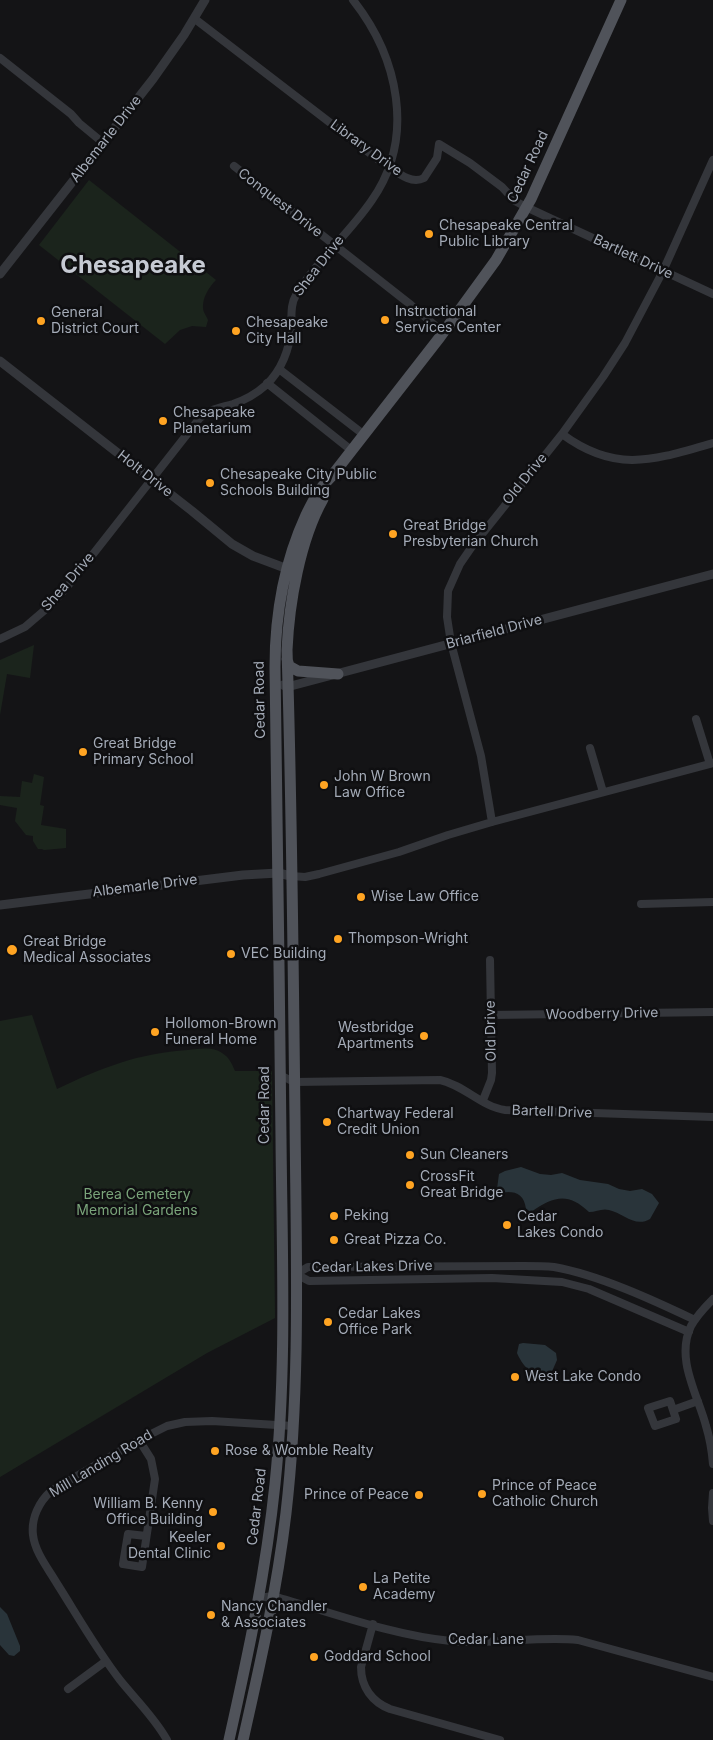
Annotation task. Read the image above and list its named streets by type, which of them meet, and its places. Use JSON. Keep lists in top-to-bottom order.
{
  "streets": {
    "main road": ["Cedar Road"],
    "street": [
      "Albemarle Drive",
      "Library Drive",
      "Conquest Drive",
      "Bartlett Drive",
      "Shea Drive",
      "Holt Drive",
      "Old Drive",
      "Briarfield Drive",
      "Woodberry Drive",
      "Bartell Drive",
      "Cedar Lakes Drive",
      "Mill Landing Road",
      "Cedar Lane"
    ]
  },
  "crossings": [
    ["Albemarle Drive", "Library Drive"],
    ["Albemarle Drive", "Cedar Road"],
    ["Library Drive", "Cedar Road"],
    ["Library Drive", "Bartlett Drive"],
    ["Library Drive", "Shea Drive"],
    ["Cedar Road", "Conquest Drive"],
    ["Cedar Road", "Bartlett Drive"],
    ["Cedar Road", "Holt Drive"],
    ["Cedar Road", "Briarfield Drive"],
    ["Cedar Road", "Bartell Drive"],
    ["Cedar Road", "Cedar Lakes Drive"],
    ["Cedar Road", "Mill Landing Road"],
    ["Cedar Road", "Cedar Lane"],
    ["Conquest Drive", "Shea Drive"],
    ["Bartlett Drive", "Old Drive"],
    ["Shea Drive", "Holt Drive"],
    ["Old Drive", "Briarfield Drive"],
    ["Old Drive", "Woodberry Drive"],
    ["Old Drive", "Bartell Drive"]
  ],
  "districts": ["Chesapeake"],
  "parks": ["Berea Cemetery Memorial Gardens"],
  "places": [
    "Chesapeake Central Public Library",
    "Instructional Services Center",
    "General District Court",
    "Chesapeake City Hall",
    "Chesapeake Planetarium",
    "Chesapeake City Public Schools Building",
    "Great Bridge Presbyterian Church",
    "Great Bridge Primary School",
    "John W Brown Law Office",
    "Wise Law Office",
    "Thompson-Wright",
    "Great Bridge Medical Associates",
    "VEC Building",
    "Hollomon-Brown Funeral Home",
    "Westbridge Apartments",
    "Chartway Federal Credit Union",
    "Sun Cleaners",
    "CrossFit Great Bridge",
    "Peking",
    "Cedar Lakes Condo",
    "Great Pizza Co.",
    "Cedar Lakes Office Park",
    "West Lake Condo",
    "Rose & Womble Realty",
    "Prince of Peace Catholic Church",
    "Prince of Peace",
    "William B. Kenny Office Building",
    "Keeler Dental Clinic",
    "La Petite Academy",
    "Nancy Chandler & Associates",
    "Goddard School"
  ]
}
